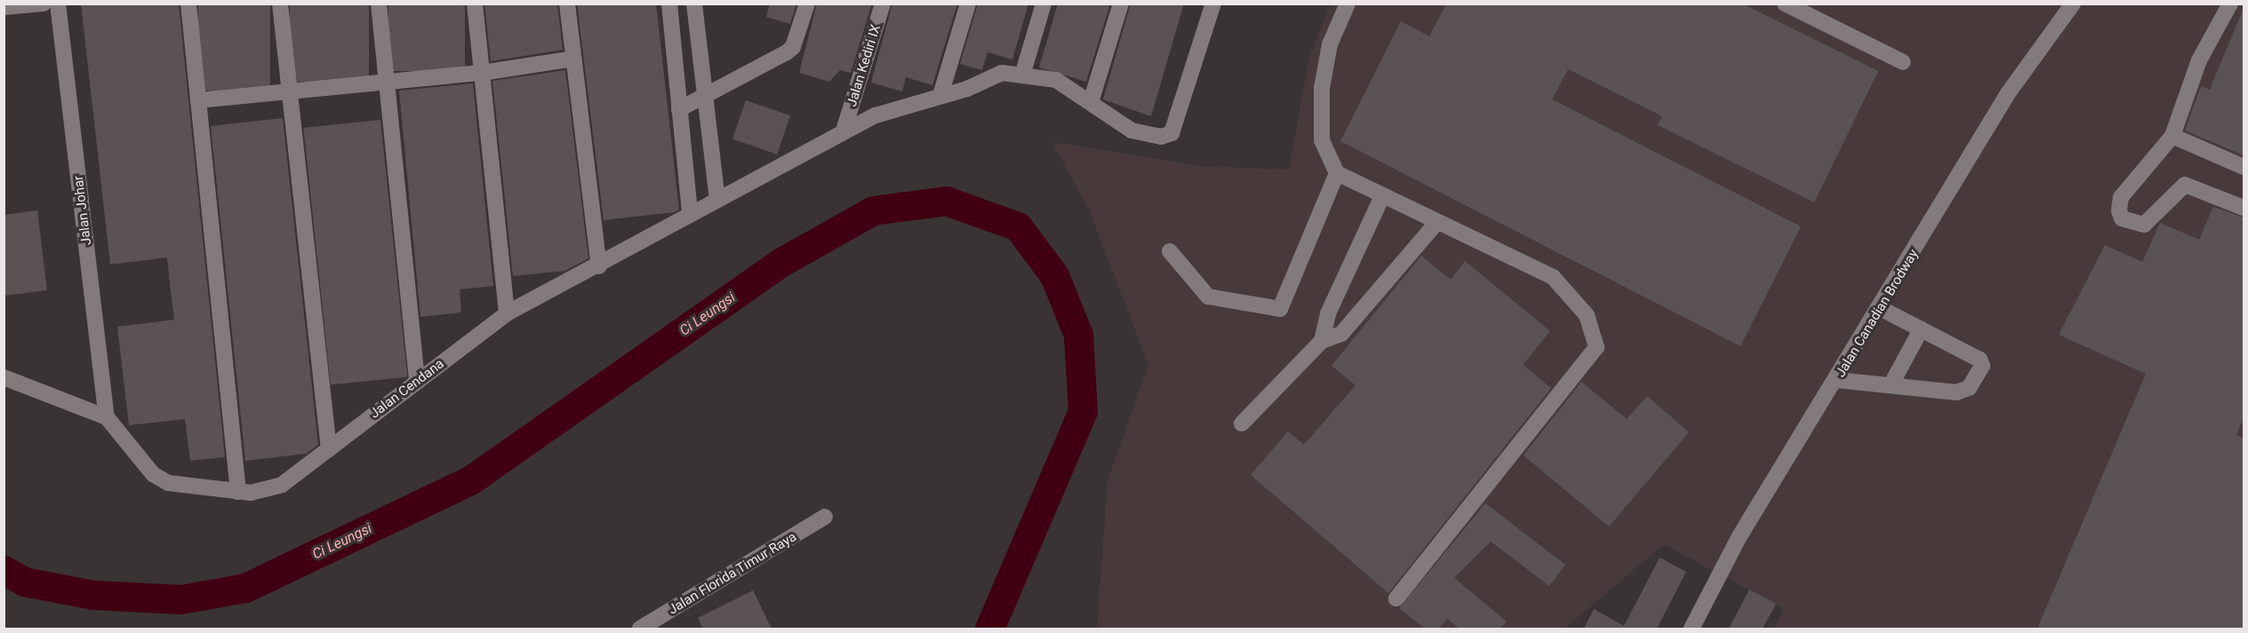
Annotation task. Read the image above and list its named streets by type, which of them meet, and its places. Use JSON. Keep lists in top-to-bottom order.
{
  "streets": {
    "street": [
      "Jalan Kediri IX",
      "Jalan Johar",
      "Jalan Canadian Brodway",
      "Jalan Cendana",
      "Jalan Florida Timur Raya"
    ]
  },
  "crossings": [
    ["Jalan Kediri IX", "Jalan Cendana"],
    ["Jalan Johar", "Jalan Cendana"]
  ],
  "water": ["Ci Leungsi"]
}
